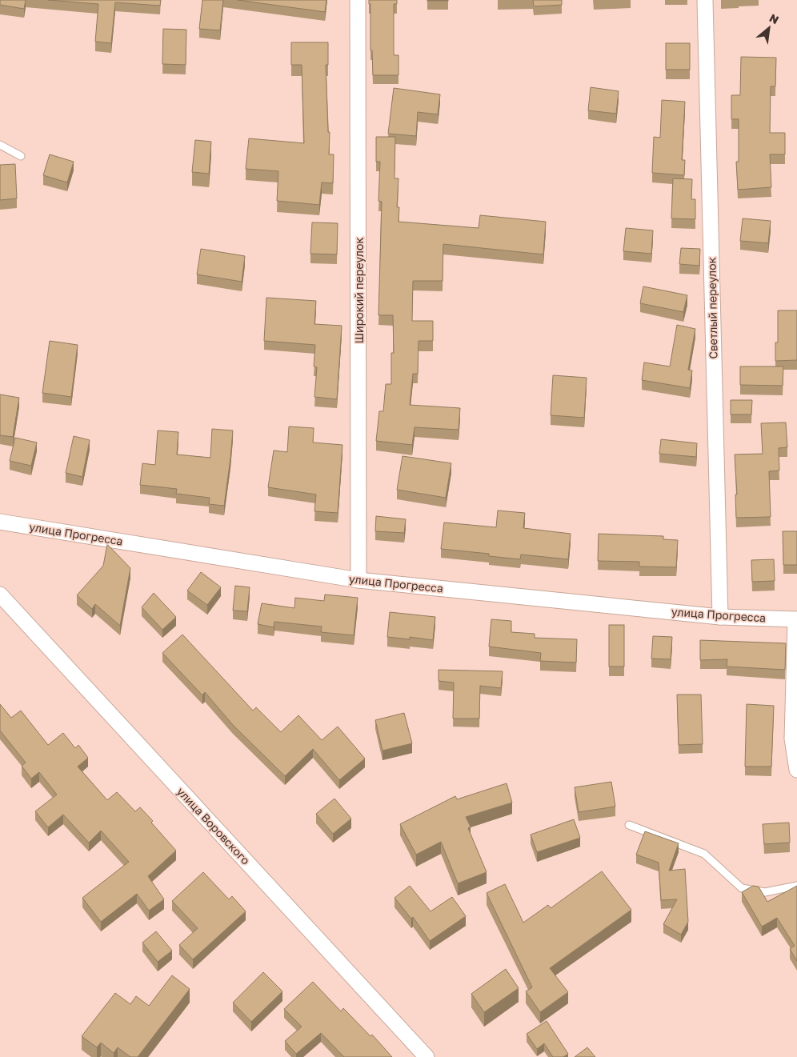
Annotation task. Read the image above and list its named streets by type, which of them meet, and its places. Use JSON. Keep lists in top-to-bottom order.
{
  "streets": {
    "street": [
      "Широкий переулок",
      "Светлый переулок",
      "улица Прогресса",
      "улица Воровского"
    ]
  },
  "crossings": [
    ["Широкий переулок", "улица Прогресса"],
    ["Светлый переулок", "улица Прогресса"]
  ],
  "north": "top right"
}
